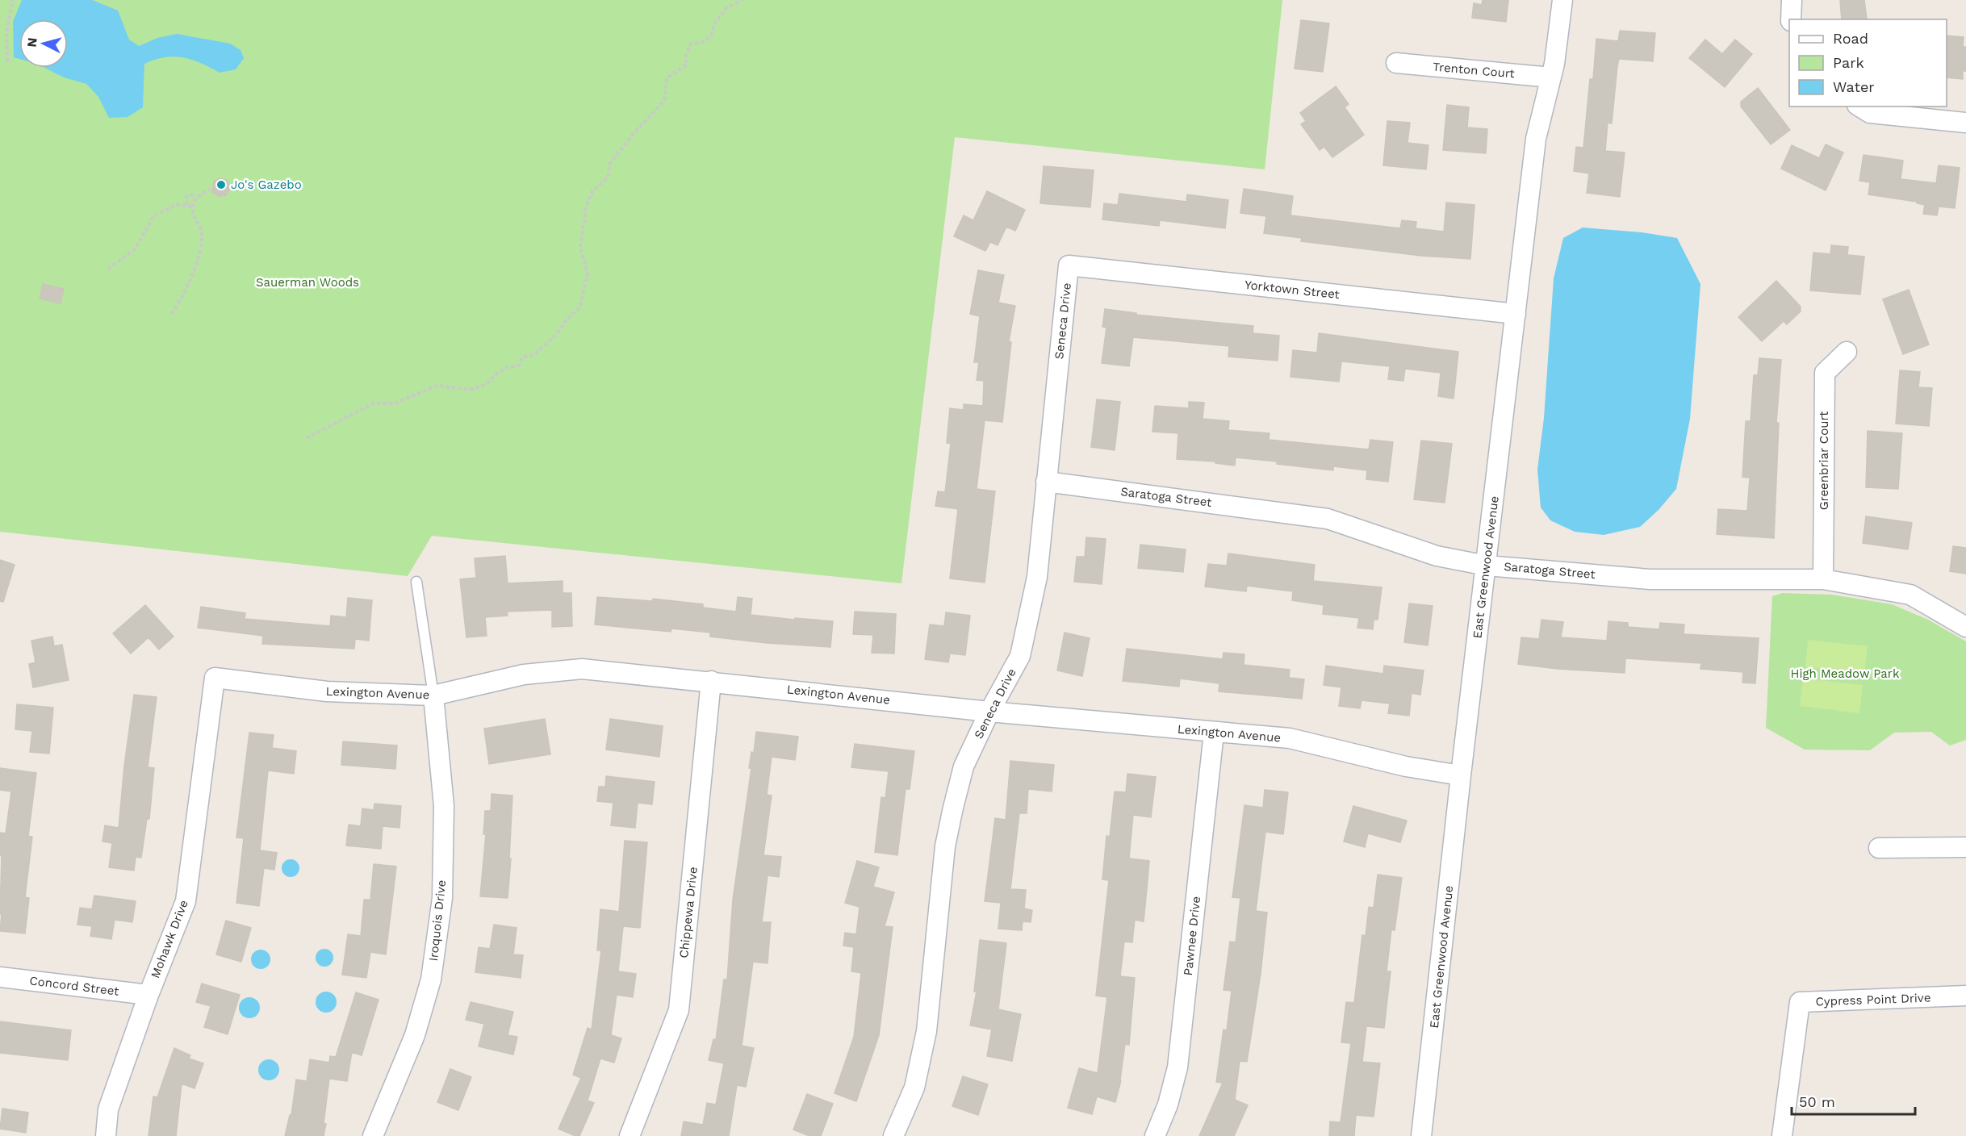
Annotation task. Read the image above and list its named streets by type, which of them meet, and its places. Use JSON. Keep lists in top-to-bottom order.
{
  "streets": {
    "street": [
      "Trenton Court",
      "Yorktown Street",
      "Seneca Drive",
      "Greenbriar Court",
      "Saratoga Street",
      "East Greenwood Avenue",
      "Lexington Avenue",
      "Chippewa Drive",
      "Iroquois Drive",
      "Pawnee Drive",
      "Mohawk Drive",
      "Concord Street",
      "Cypress Point Drive"
    ]
  },
  "crossings": [
    ["Trenton Court", "East Greenwood Avenue"],
    ["Yorktown Street", "Seneca Drive"],
    ["Yorktown Street", "East Greenwood Avenue"],
    ["Seneca Drive", "Saratoga Street"],
    ["Seneca Drive", "Lexington Avenue"],
    ["Greenbriar Court", "Saratoga Street"],
    ["Saratoga Street", "East Greenwood Avenue"],
    ["East Greenwood Avenue", "Lexington Avenue"],
    ["Lexington Avenue", "Chippewa Drive"],
    ["Lexington Avenue", "Iroquois Drive"],
    ["Lexington Avenue", "Pawnee Drive"],
    ["Lexington Avenue", "Mohawk Drive"],
    ["Mohawk Drive", "Concord Street"]
  ],
  "parks": ["Sauerman Woods", "High Meadow Park"],
  "places": ["Jo's Gazebo"],
  "legend": ["Road", "Park", "Water"],
  "scale_bar": "50 m",
  "north": "left"
}
